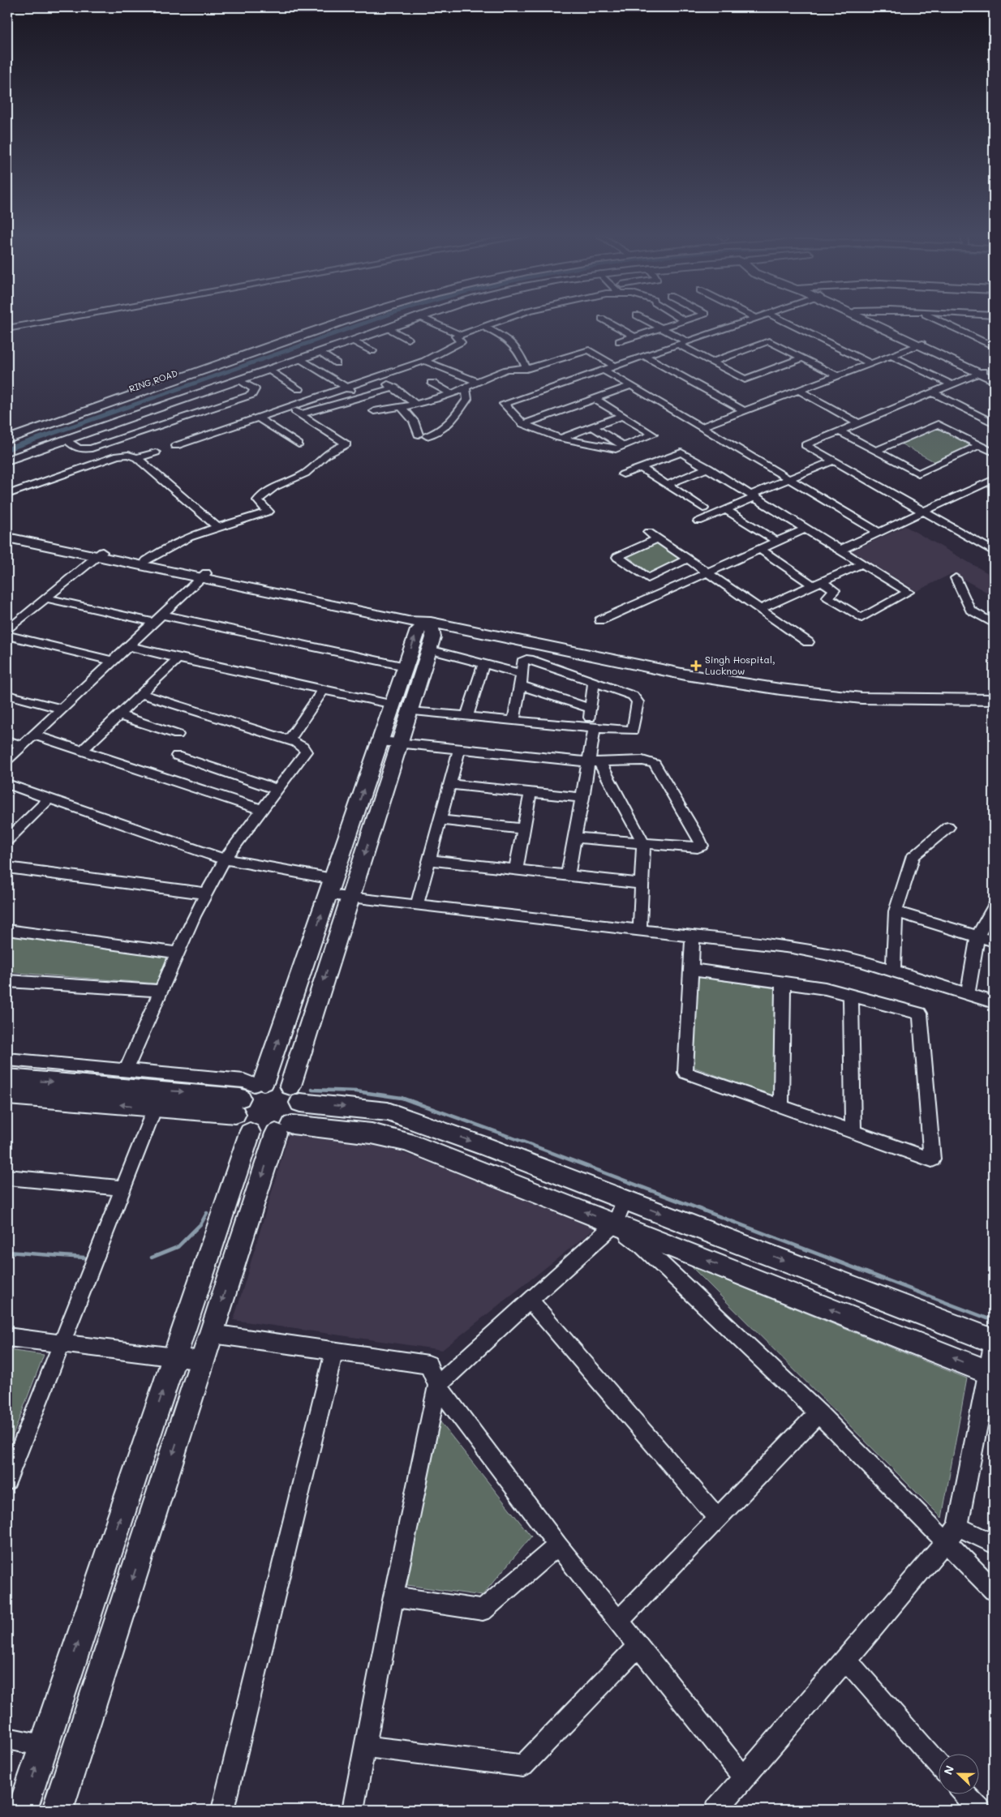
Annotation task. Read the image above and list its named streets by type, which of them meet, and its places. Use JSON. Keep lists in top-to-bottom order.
{
  "streets": {
    "street": ["RING ROAD"]
  },
  "places": {
    "health": ["Singh Hospital, Lucknow"]
  },
  "north": "left"
}
